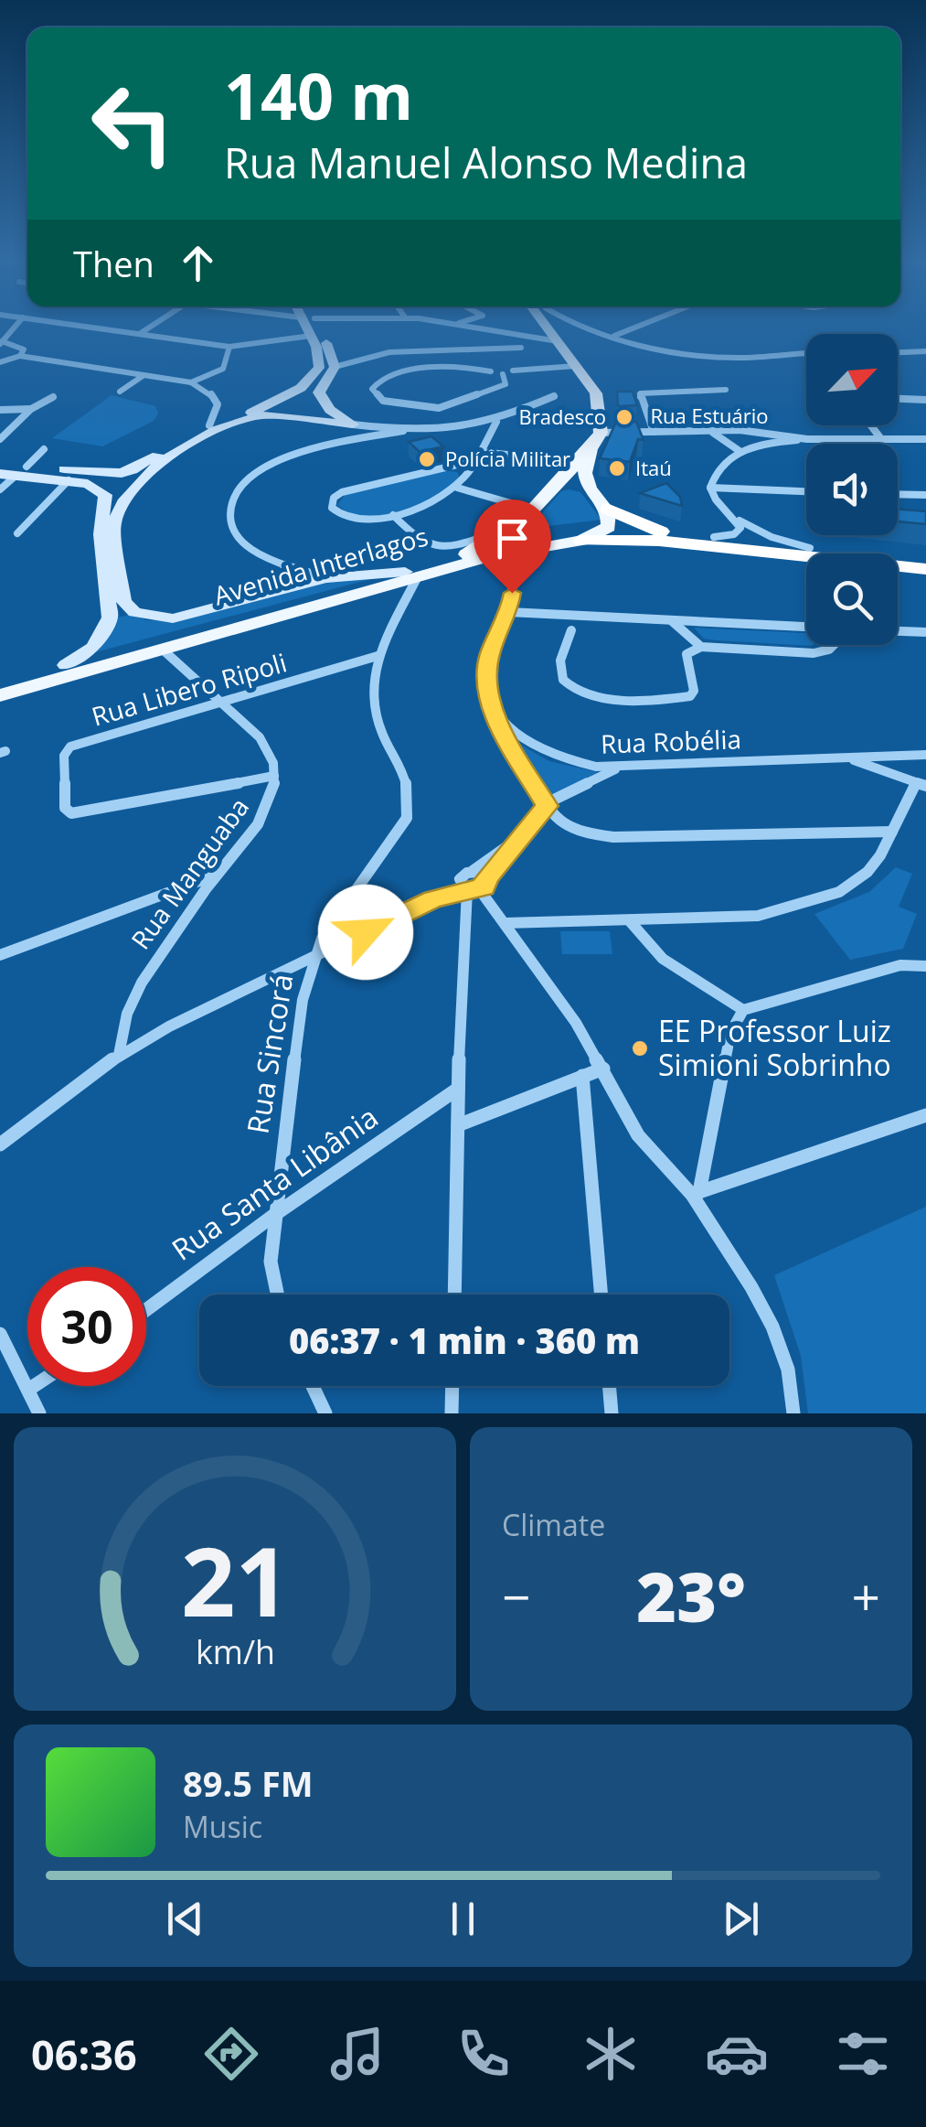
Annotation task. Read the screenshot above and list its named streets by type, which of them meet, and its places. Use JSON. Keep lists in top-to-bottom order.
{
  "streets": {
    "highway": ["Avenida Interlagos"],
    "street": [
      "Rua Estuário",
      "Rua Libero Ripoli",
      "Rua Robélia",
      "Rua Manguaba",
      "Rua Sincorá",
      "Rua Santa Libânia"
    ]
  },
  "crossings": [
    ["Avenida Interlagos", "Rua Sincorá"],
    ["Rua Libero Ripoli", "Rua Manguaba"],
    ["Rua Libero Ripoli", "Rua Sincorá"],
    ["Rua Sincorá", "Rua Santa Libânia"]
  ],
  "places": [
    "Bradesco",
    "Polícia Militar",
    "Itaú",
    "EE Professor Luiz Simioni Sobrinho"
  ],
  "north": "top right",
  "page": {
    "turn": ["140 m", "Rua Manuel Alonso Medina"],
    "then": "Then",
    "limit": "30",
    "trip": "06:37 · 1 min · 360 m",
    "tile": "Climate",
    "heat": ["−", "23°", "+"],
    "song": ["89.5 FM", "Music"],
    "tabs": "06:36",
    "gauge": ["21", "km/h"]
  }
}
